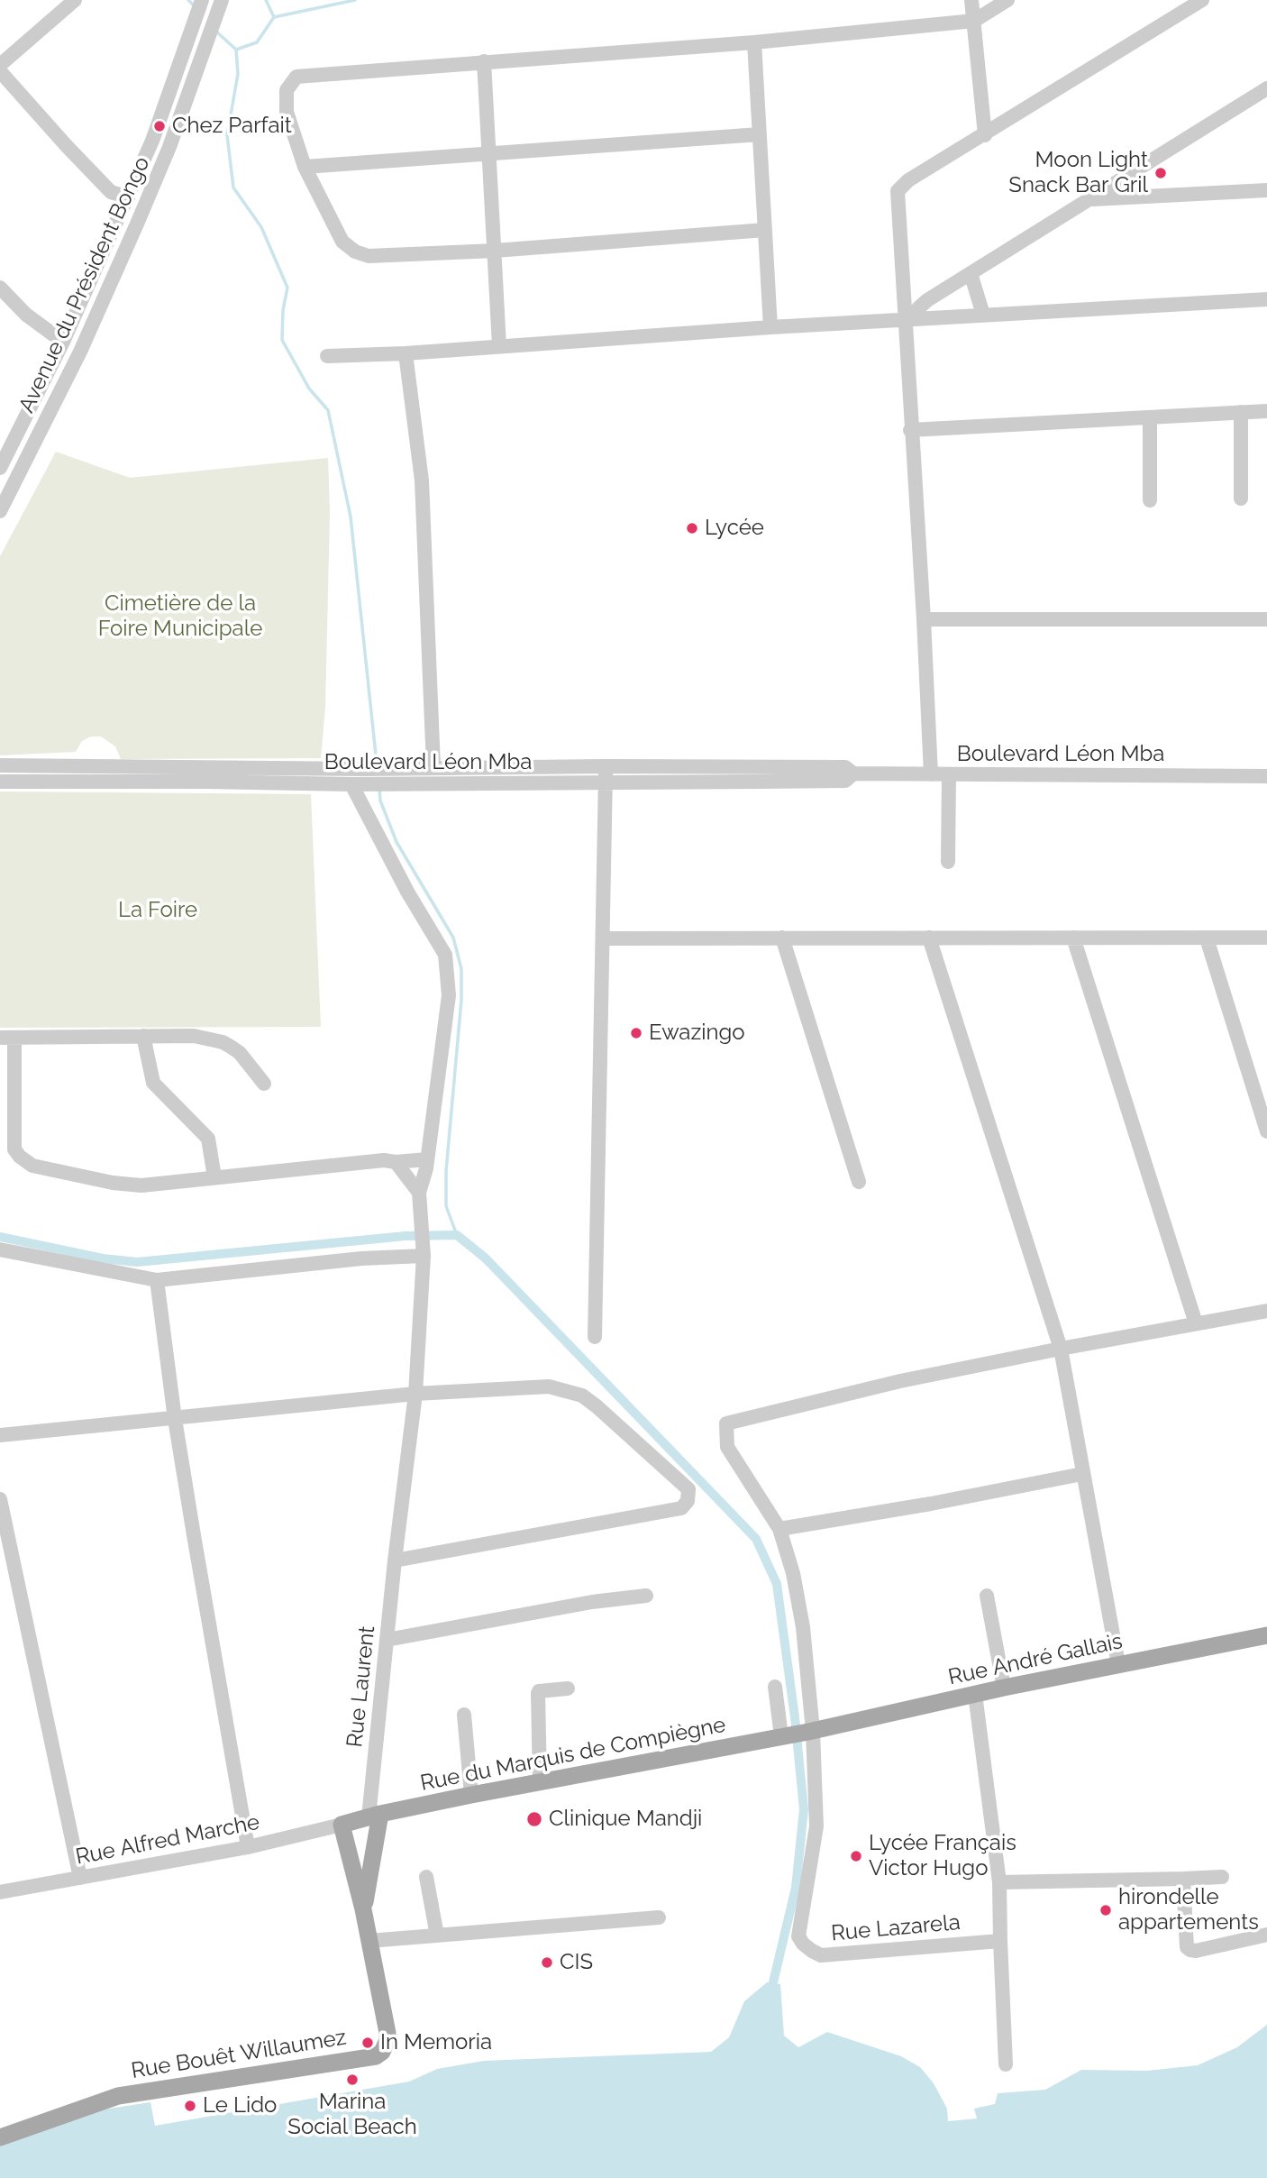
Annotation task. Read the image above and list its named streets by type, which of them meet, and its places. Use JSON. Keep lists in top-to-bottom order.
{
  "streets": {
    "main road": ["Rue André Gallais", "Rue du Marquis de Compiègne", "Rue Bouêt Willaumez"],
    "street": [
      "Avenue du Président Bongo",
      "Boulevard Léon Mba",
      "Rue Laurent",
      "Rue Alfred Marche",
      "Rue Lazarela"
    ]
  },
  "crossings": [
    ["Boulevard Léon Mba", "Rue Laurent"],
    ["Rue André Gallais", "Rue du Marquis de Compiègne"],
    ["Rue André Gallais", "Rue Lazarela"],
    ["Rue Laurent", "Rue du Marquis de Compiègne"],
    ["Rue du Marquis de Compiègne", "Rue Alfred Marche"],
    ["Rue du Marquis de Compiègne", "Rue Lazarela"],
    ["Rue du Marquis de Compiègne", "Rue Bouêt Willaumez"],
    ["Rue Alfred Marche", "Rue Bouêt Willaumez"]
  ],
  "parks": ["Cimetière de la Foire Municipale", "La Foire"],
  "places": [
    "Chez Parfait",
    "Moon Light Snack Bar Gril",
    "Lycée",
    "Ewazingo",
    "Clinique Mandji",
    "Lycée Français Victor Hugo",
    "hirondelle appartements",
    "CIS",
    "In Memoria",
    "Marina Social Beach",
    "Le Lido"
  ]
}
